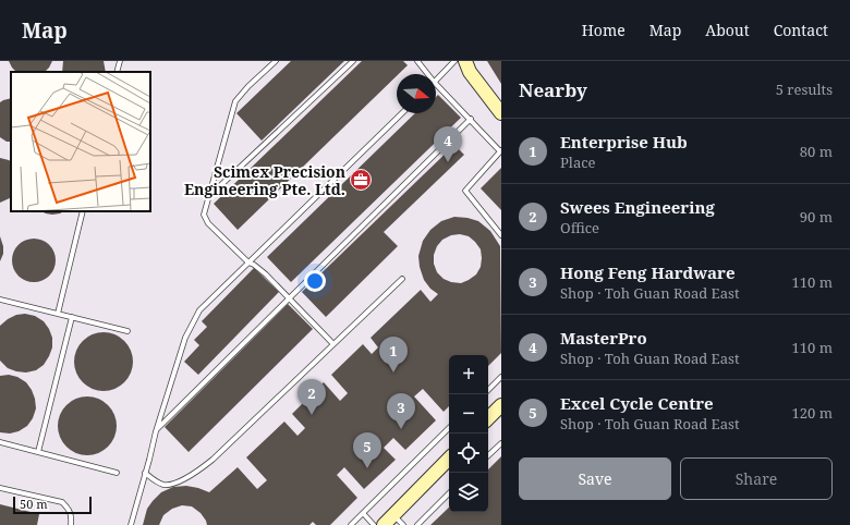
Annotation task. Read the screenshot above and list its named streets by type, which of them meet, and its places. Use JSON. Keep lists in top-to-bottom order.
{
  "places": {
    "office": ["Scimex Precision Engineering Pte. Ltd."]
  },
  "scale_bar": "50 m",
  "north": "right",
  "page": {
    "header": "Map",
    "nav": [
      "Home",
      "Map",
      "About",
      "Contact"
    ],
    "heading": ["Nearby", "5 results"],
    "list": [
      {
        "mark": "1",
        "name": "Enterprise Hub",
        "note": "Place",
        "value": "80 m"
      },
      {
        "mark": "2",
        "name": "Swees Engineering",
        "note": "Office",
        "value": "90 m"
      },
      {
        "mark": "3",
        "name": "Hong Feng Hardware",
        "note": "Shop · Toh Guan Road East",
        "value": "110 m"
      },
      {
        "mark": "4",
        "name": "MasterPro",
        "note": "Shop · Toh Guan Road East",
        "value": "110 m"
      },
      {
        "mark": "5",
        "name": "Excel Cycle Centre",
        "note": "Shop · Toh Guan Road East",
        "value": "120 m"
      }
    ],
    "pins": [
      "4",
      "1",
      "2",
      "3",
      "5"
    ],
    "map_buttons": ["+", "−"],
    "buttons": ["Save", "Share"],
    "scale": "50 m"
  }
}
